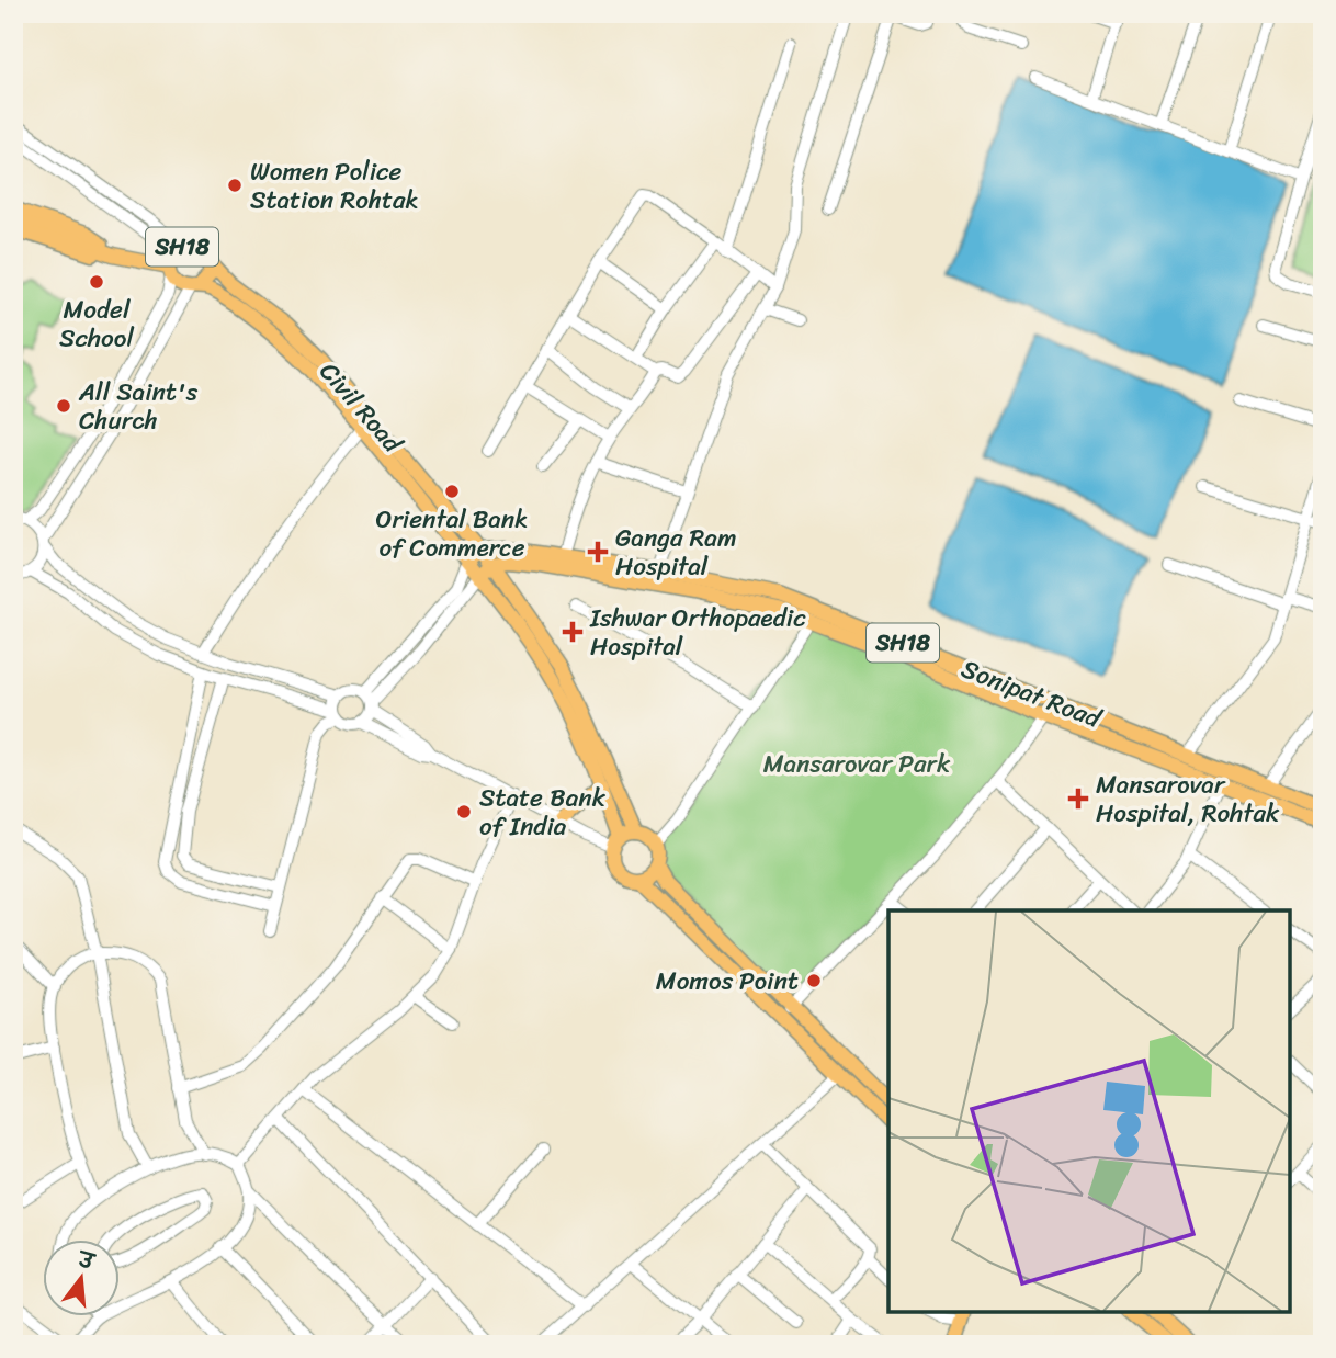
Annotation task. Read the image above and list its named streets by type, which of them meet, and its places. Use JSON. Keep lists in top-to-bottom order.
{
  "streets": {
    "main road": ["SH18", "Civil Road", "Sonipat Road"]
  },
  "crossings": [
    ["SH18", "Civil Road"],
    ["Civil Road", "Sonipat Road"]
  ],
  "parks": ["Mansarovar Park"],
  "places": {
    "other": [
      "Women Police Station Rohtak",
      "Model School",
      "All Saint's Church",
      "Oriental Bank of Commerce",
      "State Bank of India",
      "Momos Point"
    ],
    "health": ["Ganga Ram Hospital", "Ishwar Orthopaedic Hospital", "Mansarovar Hospital, Rohtak"]
  },
  "north": "top"
}
